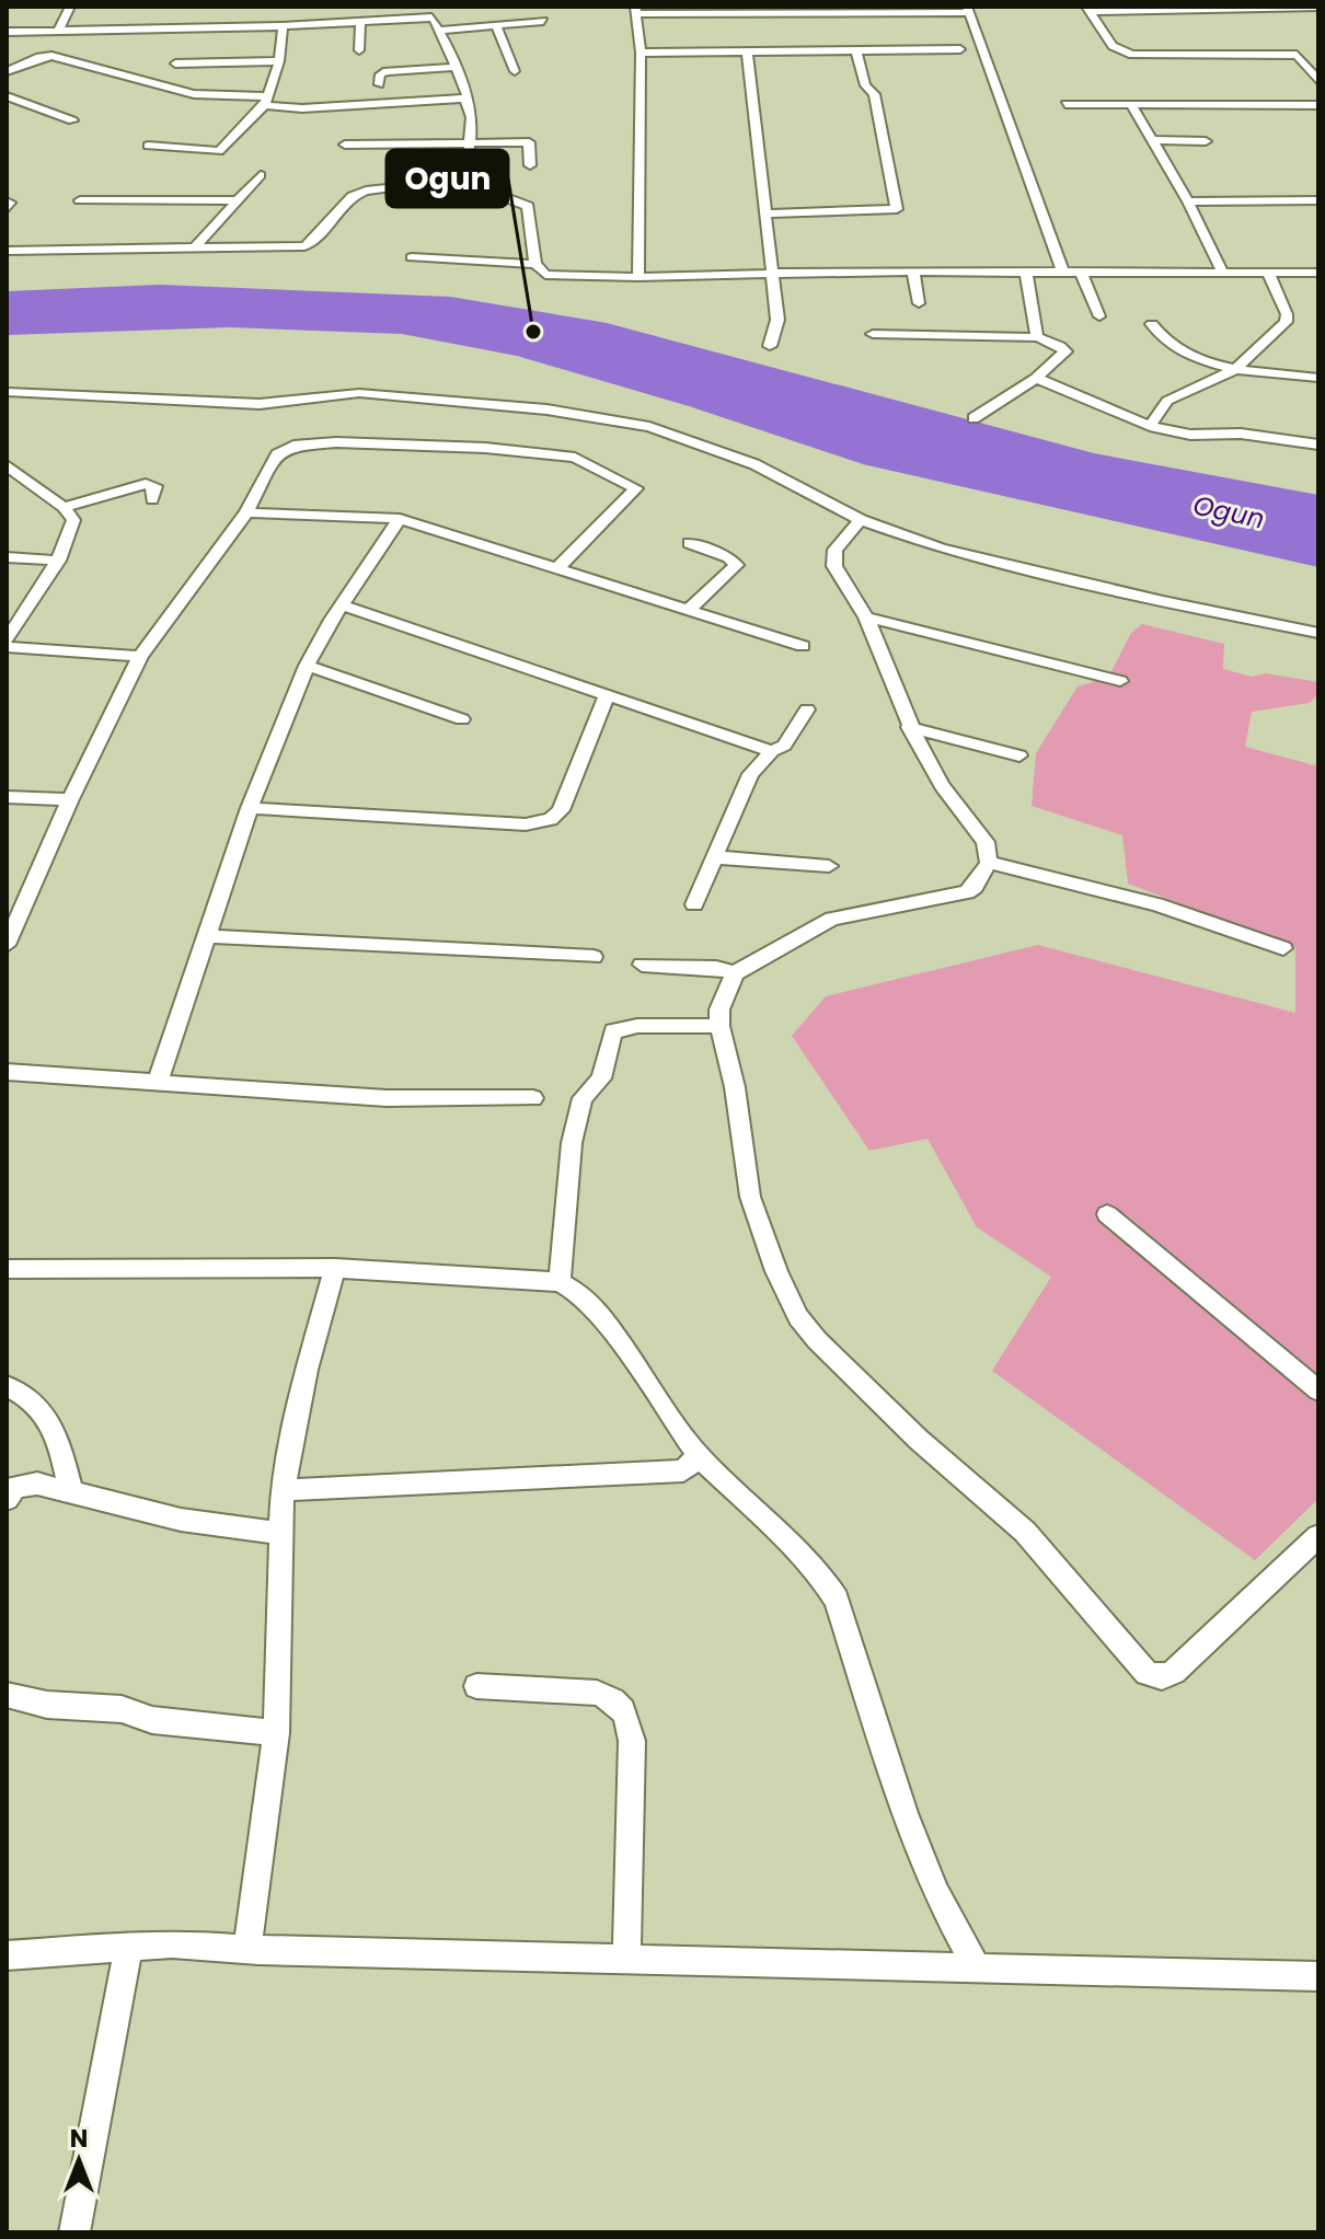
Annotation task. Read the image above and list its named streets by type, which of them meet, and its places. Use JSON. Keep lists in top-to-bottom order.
{
  "water": ["Ogun"],
  "places": ["Ogun"],
  "north": "top"
}
